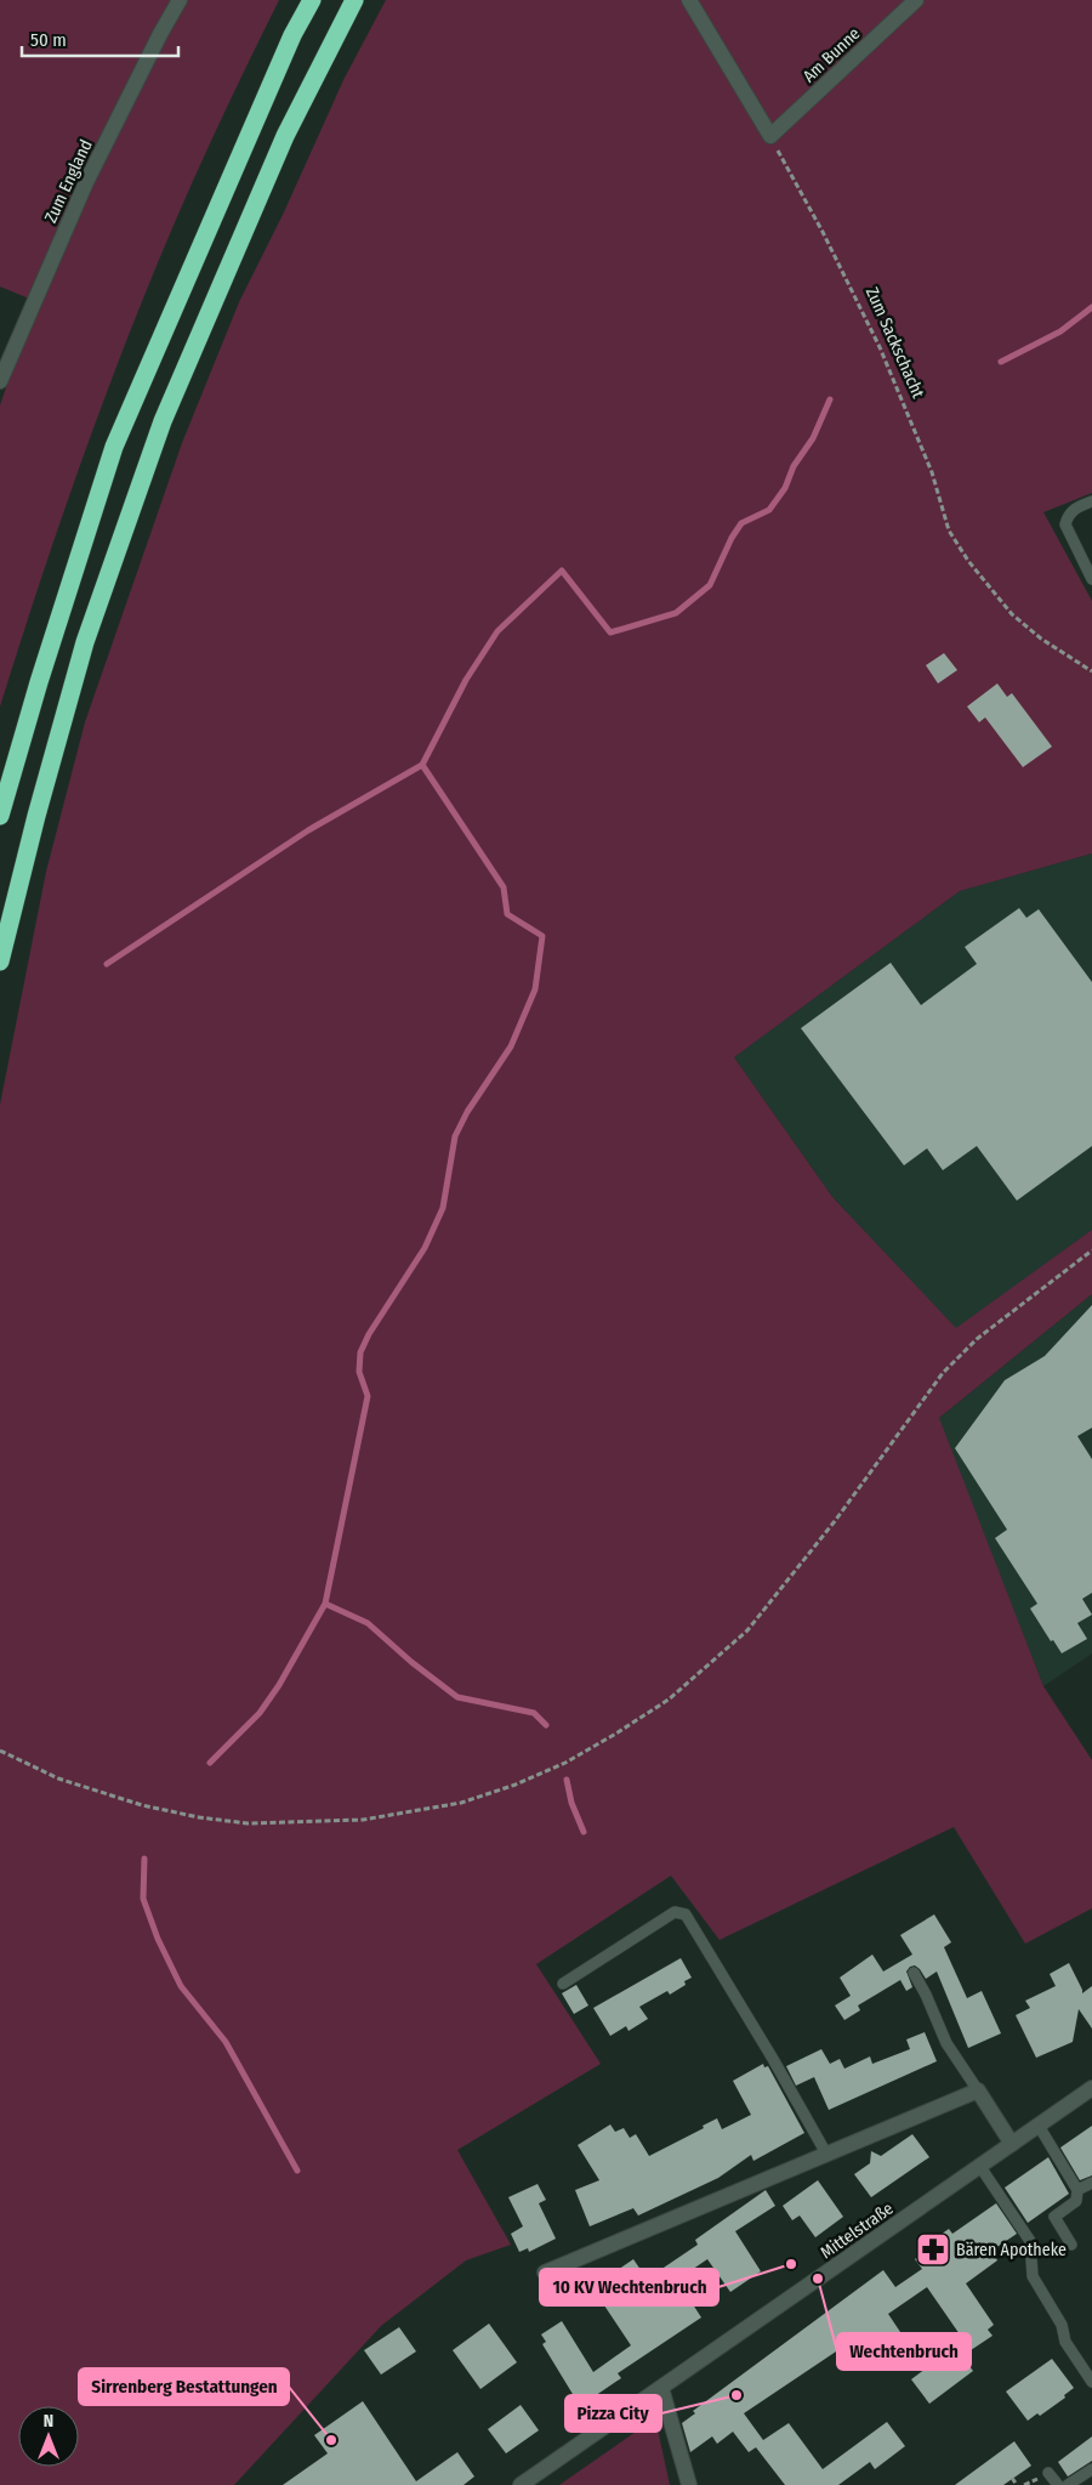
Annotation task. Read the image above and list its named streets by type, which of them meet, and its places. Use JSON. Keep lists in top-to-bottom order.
{
  "streets": {
    "street": ["Am Bunne", "Zum England", "Mittelstraße"],
    "path": ["Zum Sackschacht"]
  },
  "crossings": [
    ["Am Bunne", "Zum Sackschacht"]
  ],
  "places": {
    "pharmacy": ["Bären Apotheke"],
    "other": [
      "10 KV Wechtenbruch",
      "Wechtenbruch",
      "Pizza City",
      "Sirrenberg Bestattungen"
    ]
  },
  "scale_bar": "50 m",
  "north": "top"
}
